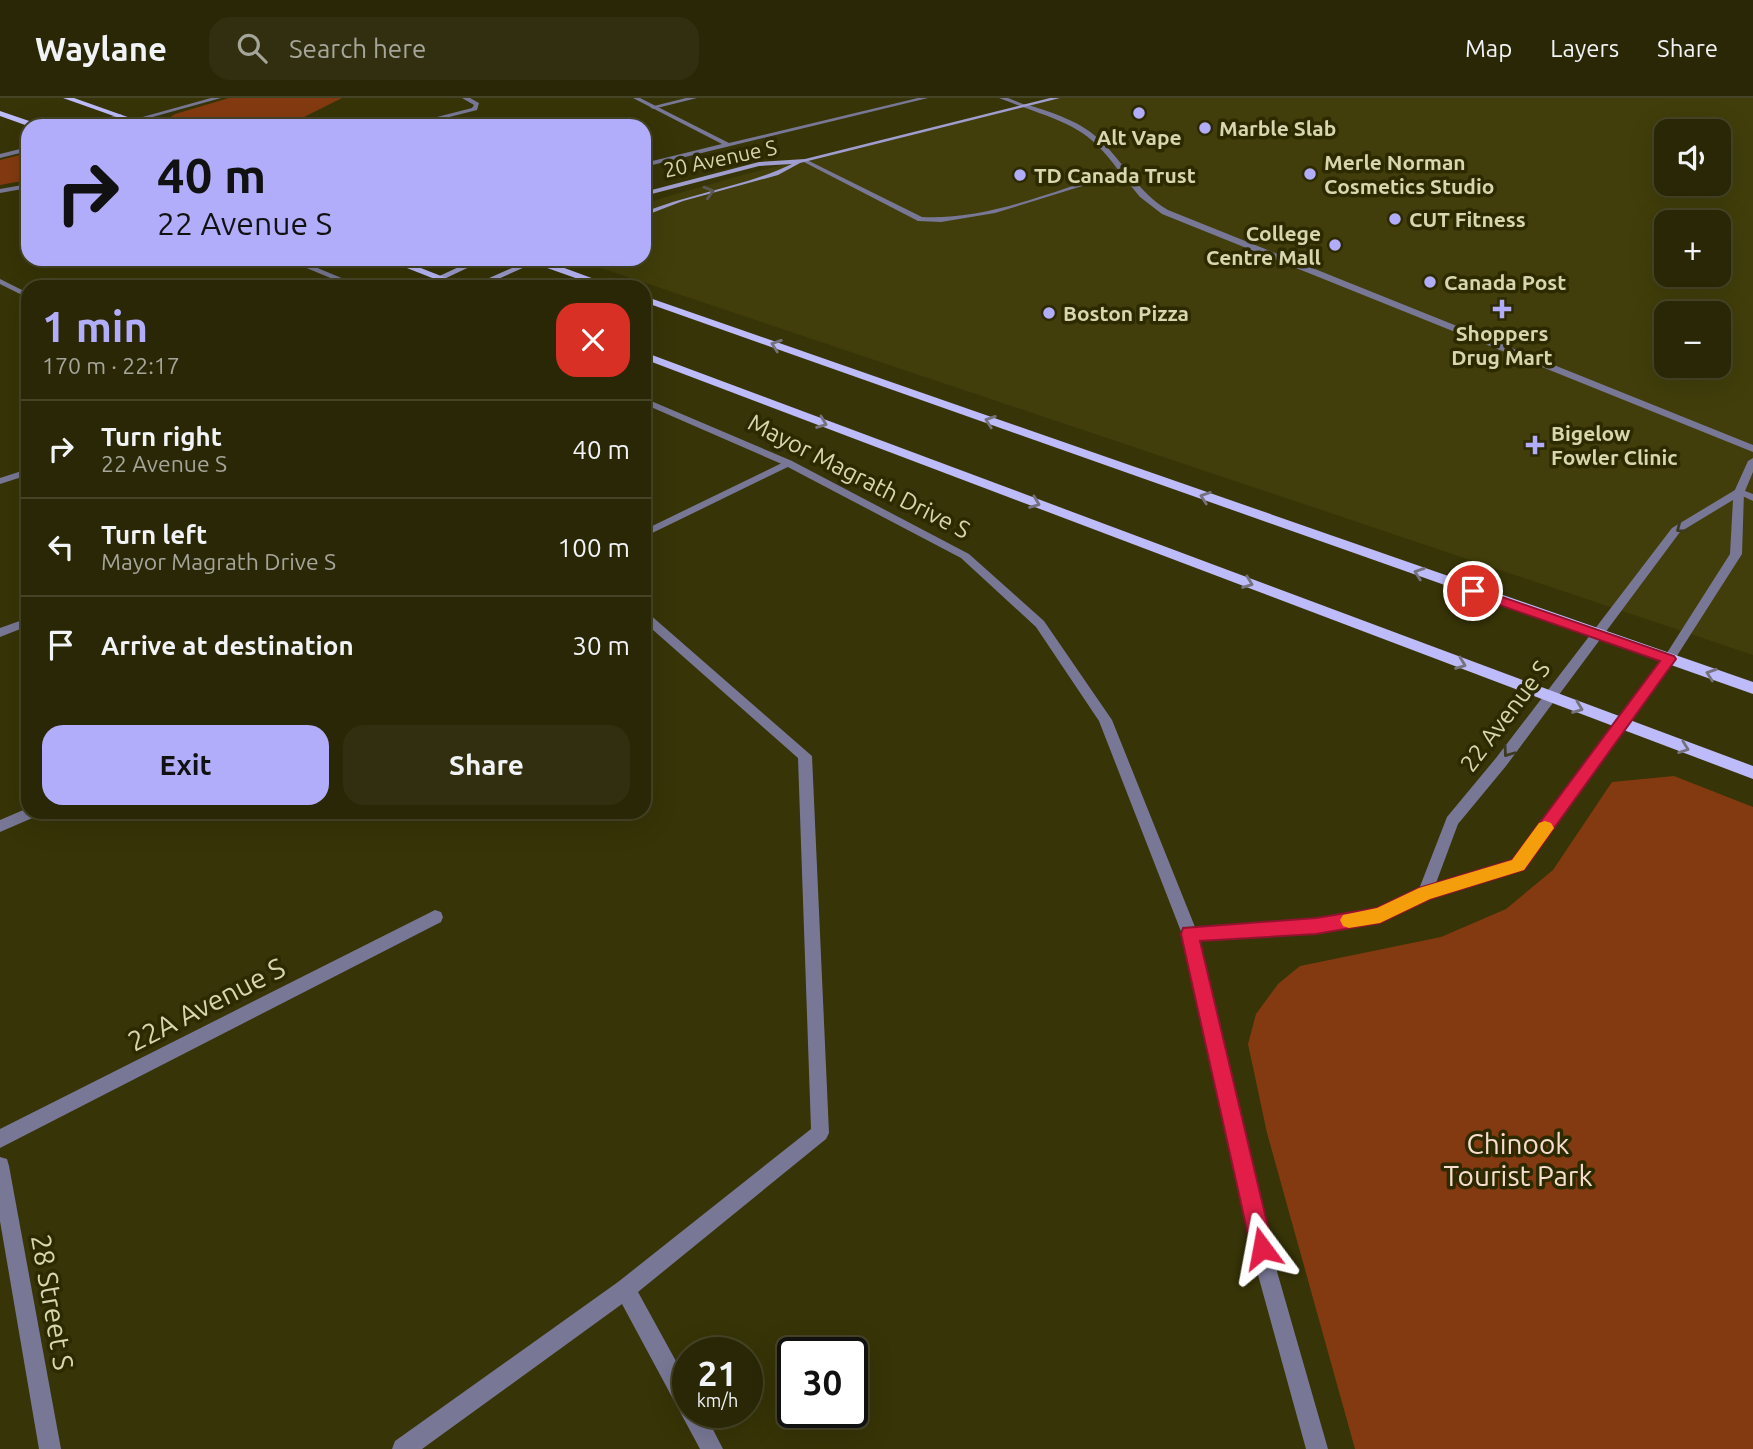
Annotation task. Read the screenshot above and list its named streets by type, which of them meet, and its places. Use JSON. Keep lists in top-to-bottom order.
{
  "streets": {
    "main road": ["Mayor Magrath Drive S"],
    "street": [
      "20 Avenue S",
      "22 Avenue S",
      "22A Avenue S",
      "28 Street S"
    ]
  },
  "crossings": [
    ["Mayor Magrath Drive S", "22 Avenue S"]
  ],
  "parks": ["Chinook Tourist Park"],
  "places": {
    "other": [
      "Alt Vape",
      "Marble Slab",
      "Merle Norman Cosmetics Studio",
      "TD Canada Trust",
      "CUT Fitness",
      "College Centre Mall",
      "Canada Post",
      "Boston Pizza"
    ],
    "health": ["Shoppers Drug Mart", "Bigelow Fowler Clinic"]
  },
  "page": {
    "header": "Waylane",
    "search": "Search here",
    "nav": ["Map", "Layers", "Share"],
    "map_buttons": ["+", "−"],
    "turn": ["40 m", "22 Avenue S"],
    "heading": ["1 min", "170 m · 22:17"],
    "list": [
      {
        "name": "Turn right",
        "note": "22 Avenue S",
        "value": "40 m"
      },
      {
        "name": "Turn left",
        "note": "Mayor Magrath Drive S",
        "value": "100 m"
      },
      {
        "name": "Arrive at destination",
        "value": "30 m"
      }
    ],
    "buttons": ["Exit", "Share"],
    "speed": "21 km/h",
    "limit": "30"
  }
}
